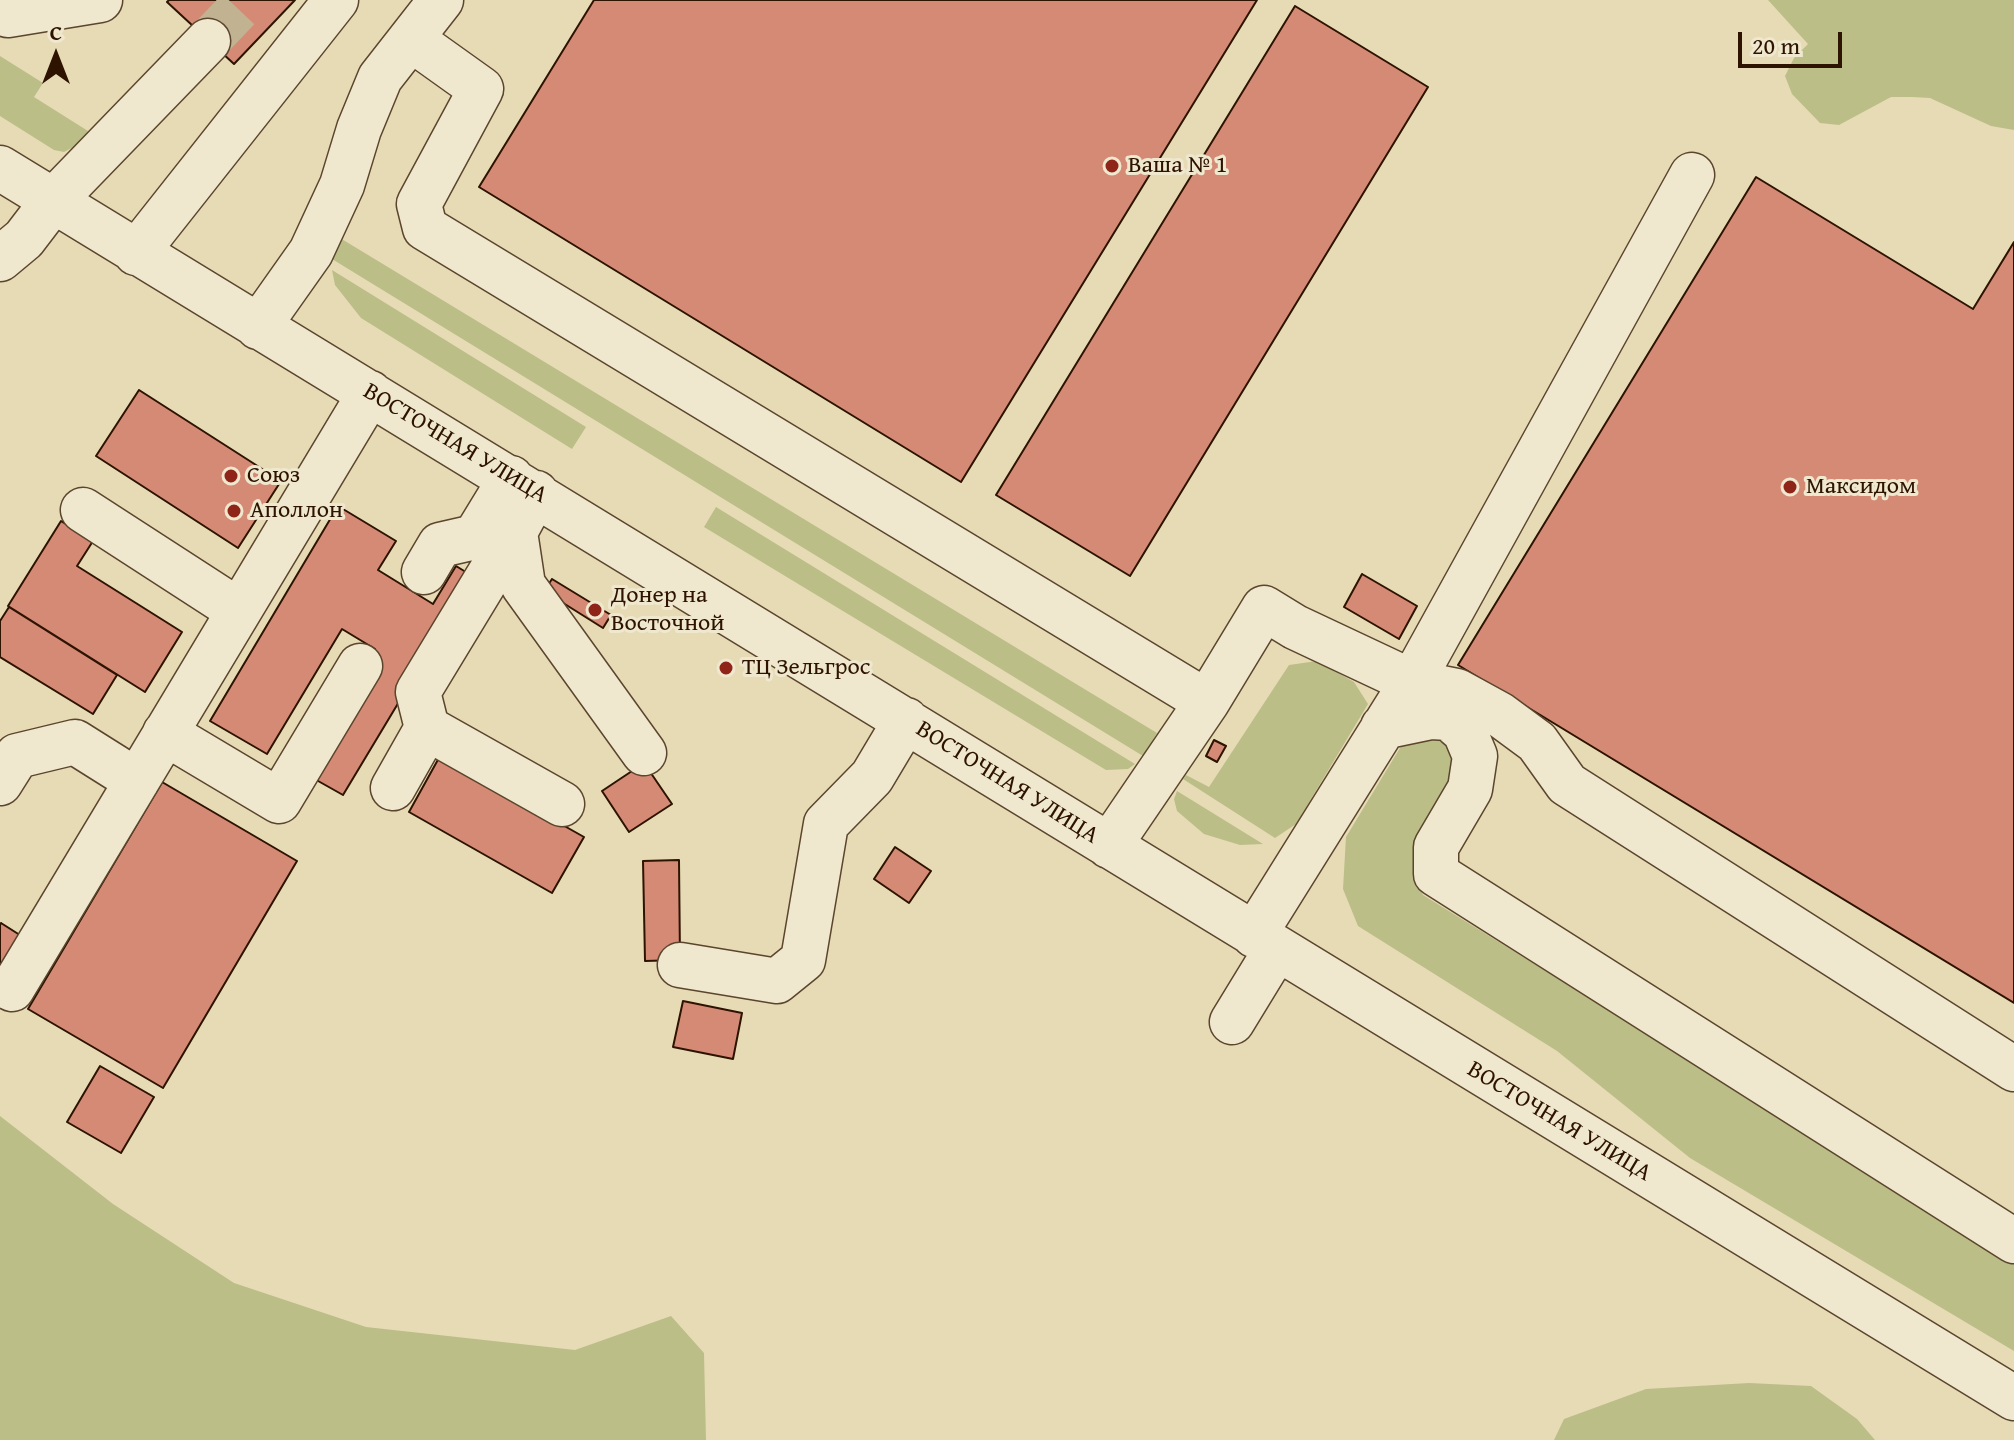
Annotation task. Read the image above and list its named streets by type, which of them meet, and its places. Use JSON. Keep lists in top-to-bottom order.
{
  "streets": {
    "street": ["ВОСТОЧНАЯ УЛИЦА"]
  },
  "places": [
    "Ваша № 1",
    "Союз",
    "Максидом",
    "Аполлон",
    "Донер на Восточной",
    "ТЦ Зельгрос"
  ],
  "scale_bar": "20 m",
  "north": "top"
}
